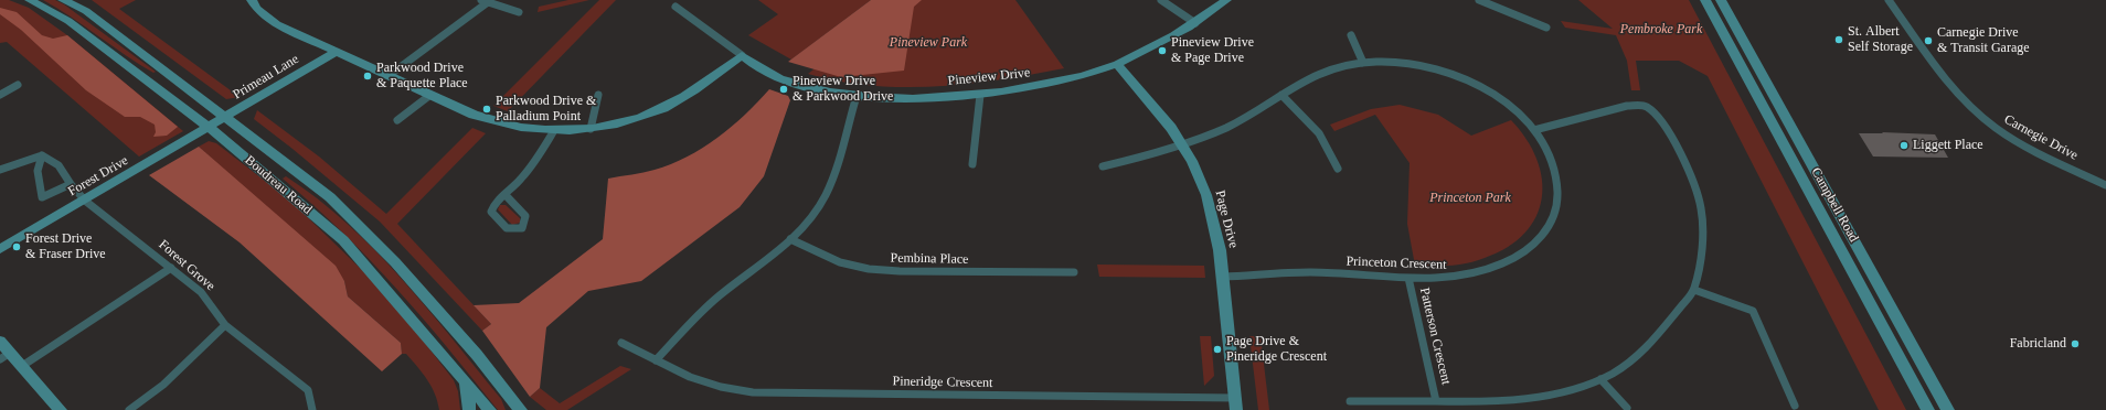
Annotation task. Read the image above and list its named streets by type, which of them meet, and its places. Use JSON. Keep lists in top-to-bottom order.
{
  "streets": {
    "main road": [
      "Primeau Lane",
      "Pineview Drive",
      "Forest Drive",
      "Boudreau Road",
      "Campbell Road",
      "Page Drive"
    ],
    "street": [
      "Carnegie Drive",
      "Pembina Place",
      "Princeton Crescent",
      "Forest Grove",
      "Patterson Crescent",
      "Pineridge Crescent"
    ]
  },
  "crossings": [
    ["Primeau Lane", "Forest Drive"],
    ["Primeau Lane", "Boudreau Road"],
    ["Pineview Drive", "Page Drive"],
    ["Forest Drive", "Boudreau Road"],
    ["Forest Drive", "Forest Grove"],
    ["Page Drive", "Princeton Crescent"],
    ["Page Drive", "Pineridge Crescent"],
    ["Princeton Crescent", "Patterson Crescent"]
  ],
  "parks": ["Pembroke Park", "Pineview Park", "Princeton Park"],
  "places": [
    "St. Albert Self Storage",
    "Carnegie Drive & Transit Garage",
    "Pineview Drive & Page Drive",
    "Parkwood Drive & Paquette Place",
    "Pineview Drive & Parkwood Drive",
    "Parkwood Drive & Palladium Point",
    "Liggett Place",
    "Forest Drive & Fraser Drive",
    "Fabricland",
    "Page Drive & Pineridge Crescent"
  ]
}
